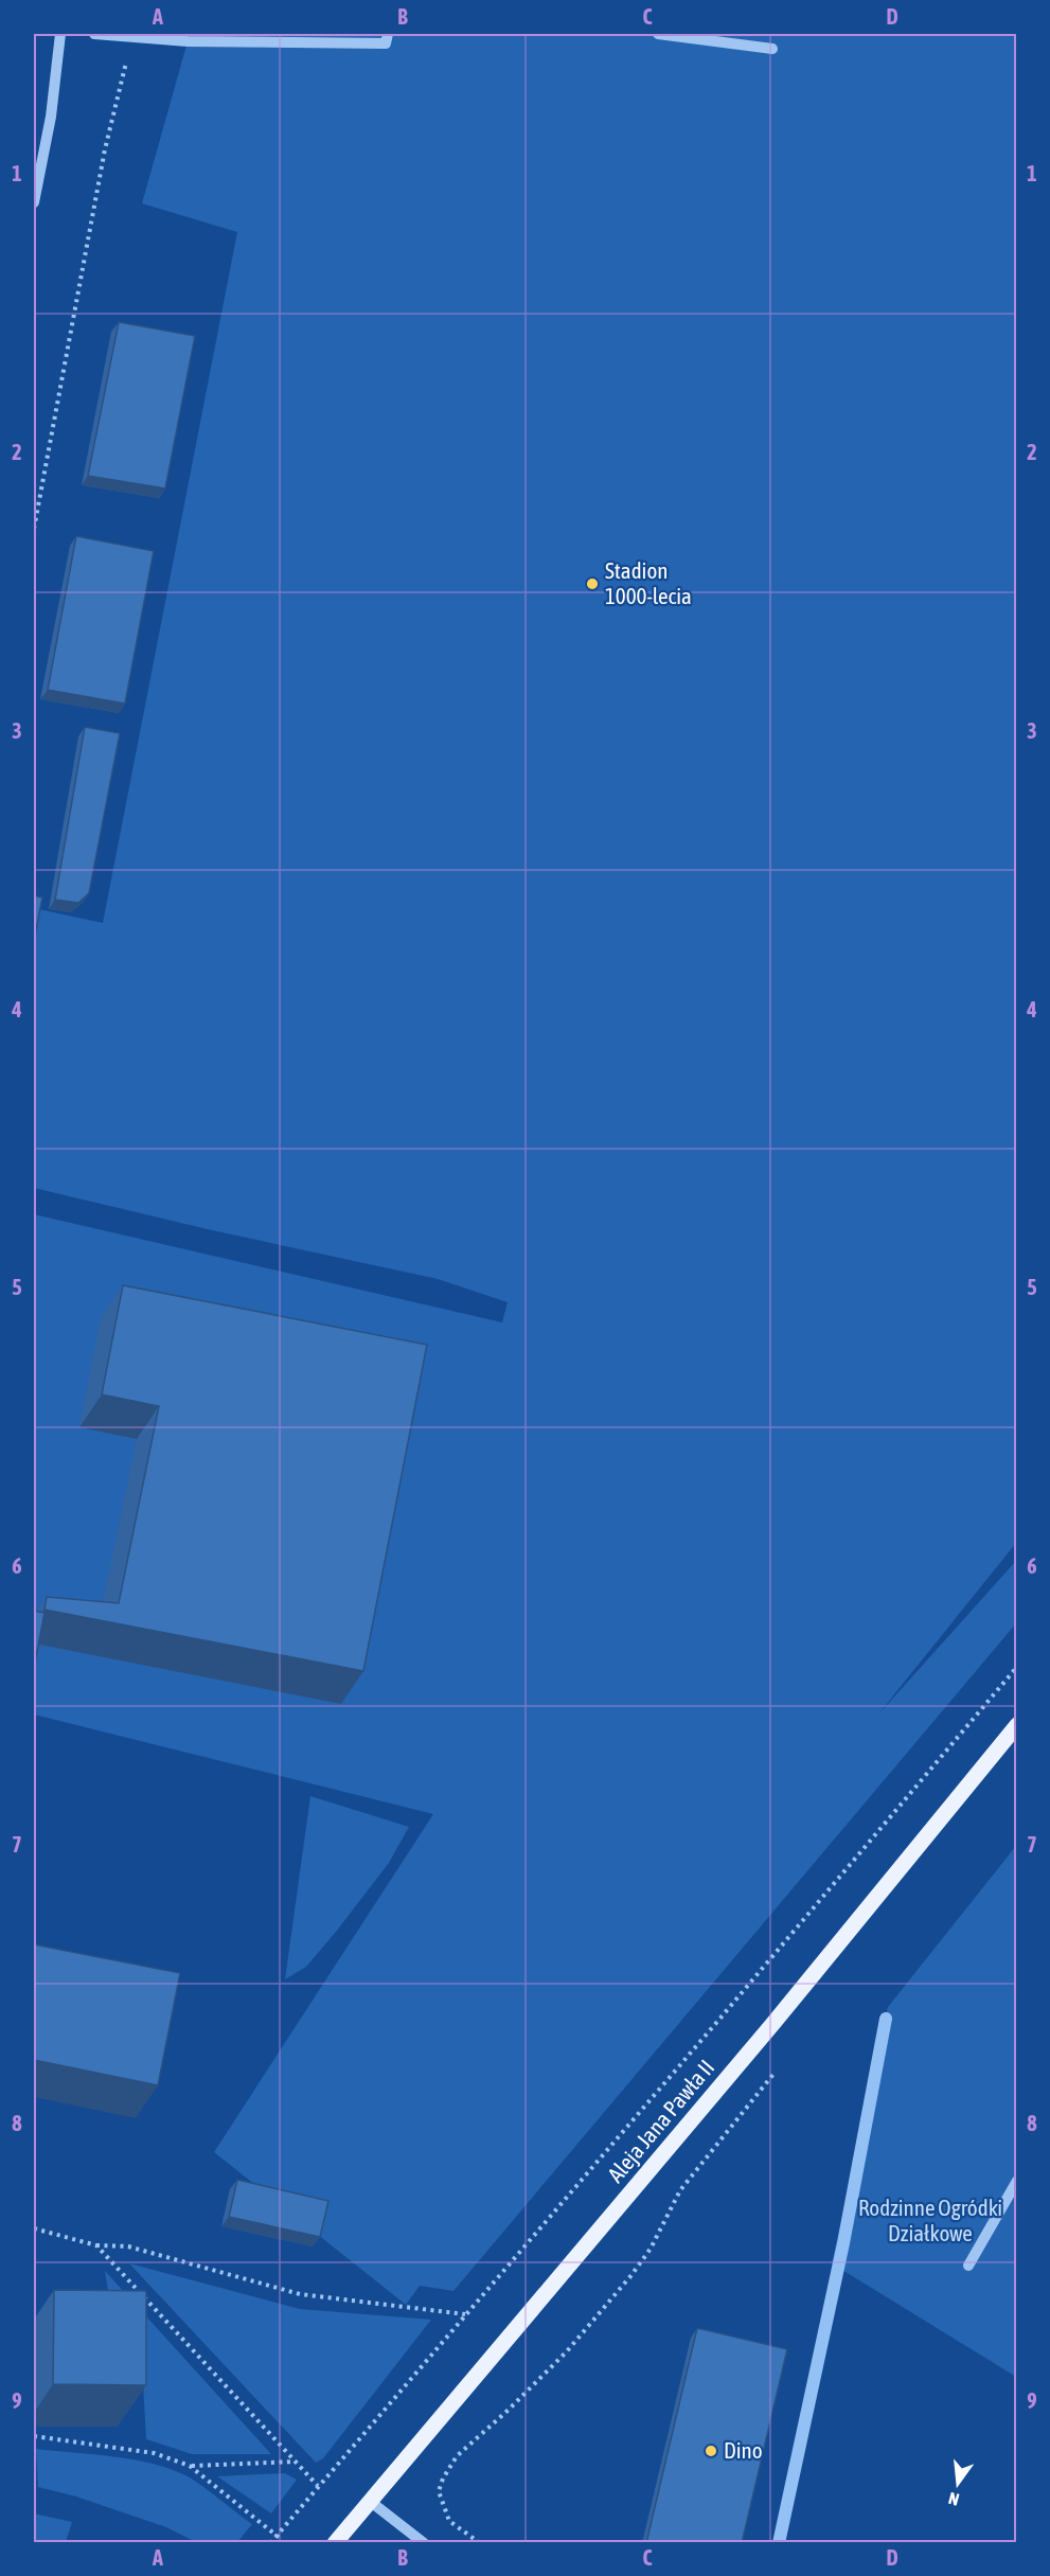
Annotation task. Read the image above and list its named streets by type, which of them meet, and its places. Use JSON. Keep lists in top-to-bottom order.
{
  "streets": {
    "main road": ["Aleja Jana Pawła II"]
  },
  "parks": ["Rodzinne Ogródki Działkowe"],
  "places": ["Stadion 1000-lecia", "Dino"],
  "north": "bottom",
  "grid": {
    "columns": [
      "A",
      "B",
      "C",
      "D"
    ],
    "rows": [
      "1",
      "2",
      "3",
      "4",
      "5",
      "6",
      "7",
      "8",
      "9"
    ]
  }
}
